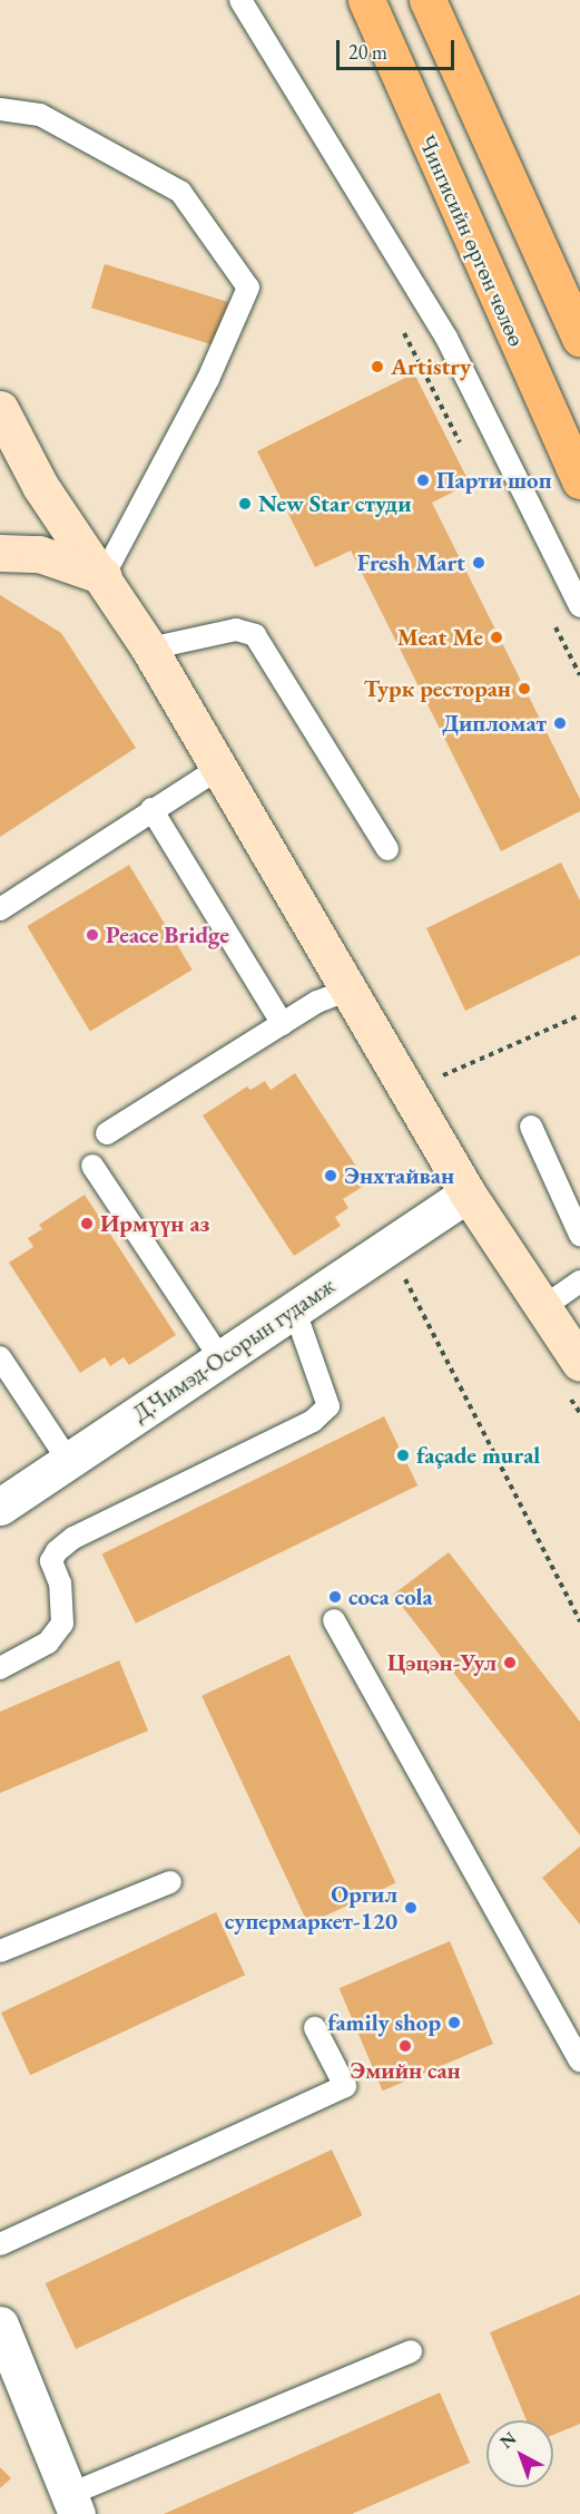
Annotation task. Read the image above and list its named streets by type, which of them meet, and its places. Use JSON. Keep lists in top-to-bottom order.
{
  "streets": {
    "highway": ["Чингисийн өргөн чөлөө"],
    "street": ["Д.Чимэд-Осорын гудамж"]
  },
  "places": [
    "Artistry",
    "Парти шоп",
    "New Star студи",
    "Fresh Mart",
    "Meat Me",
    "Турк ресторан",
    "Дипломат",
    "Peace Bridge",
    "Энхтайван",
    "Ирмүүн аз",
    "façade mural",
    "coca cola",
    "Цэцэн-Уул",
    "Оргил супермаркет-120",
    "family shop",
    "Эмийн сан"
  ],
  "scale_bar": "20 m",
  "north": "top left"
}
